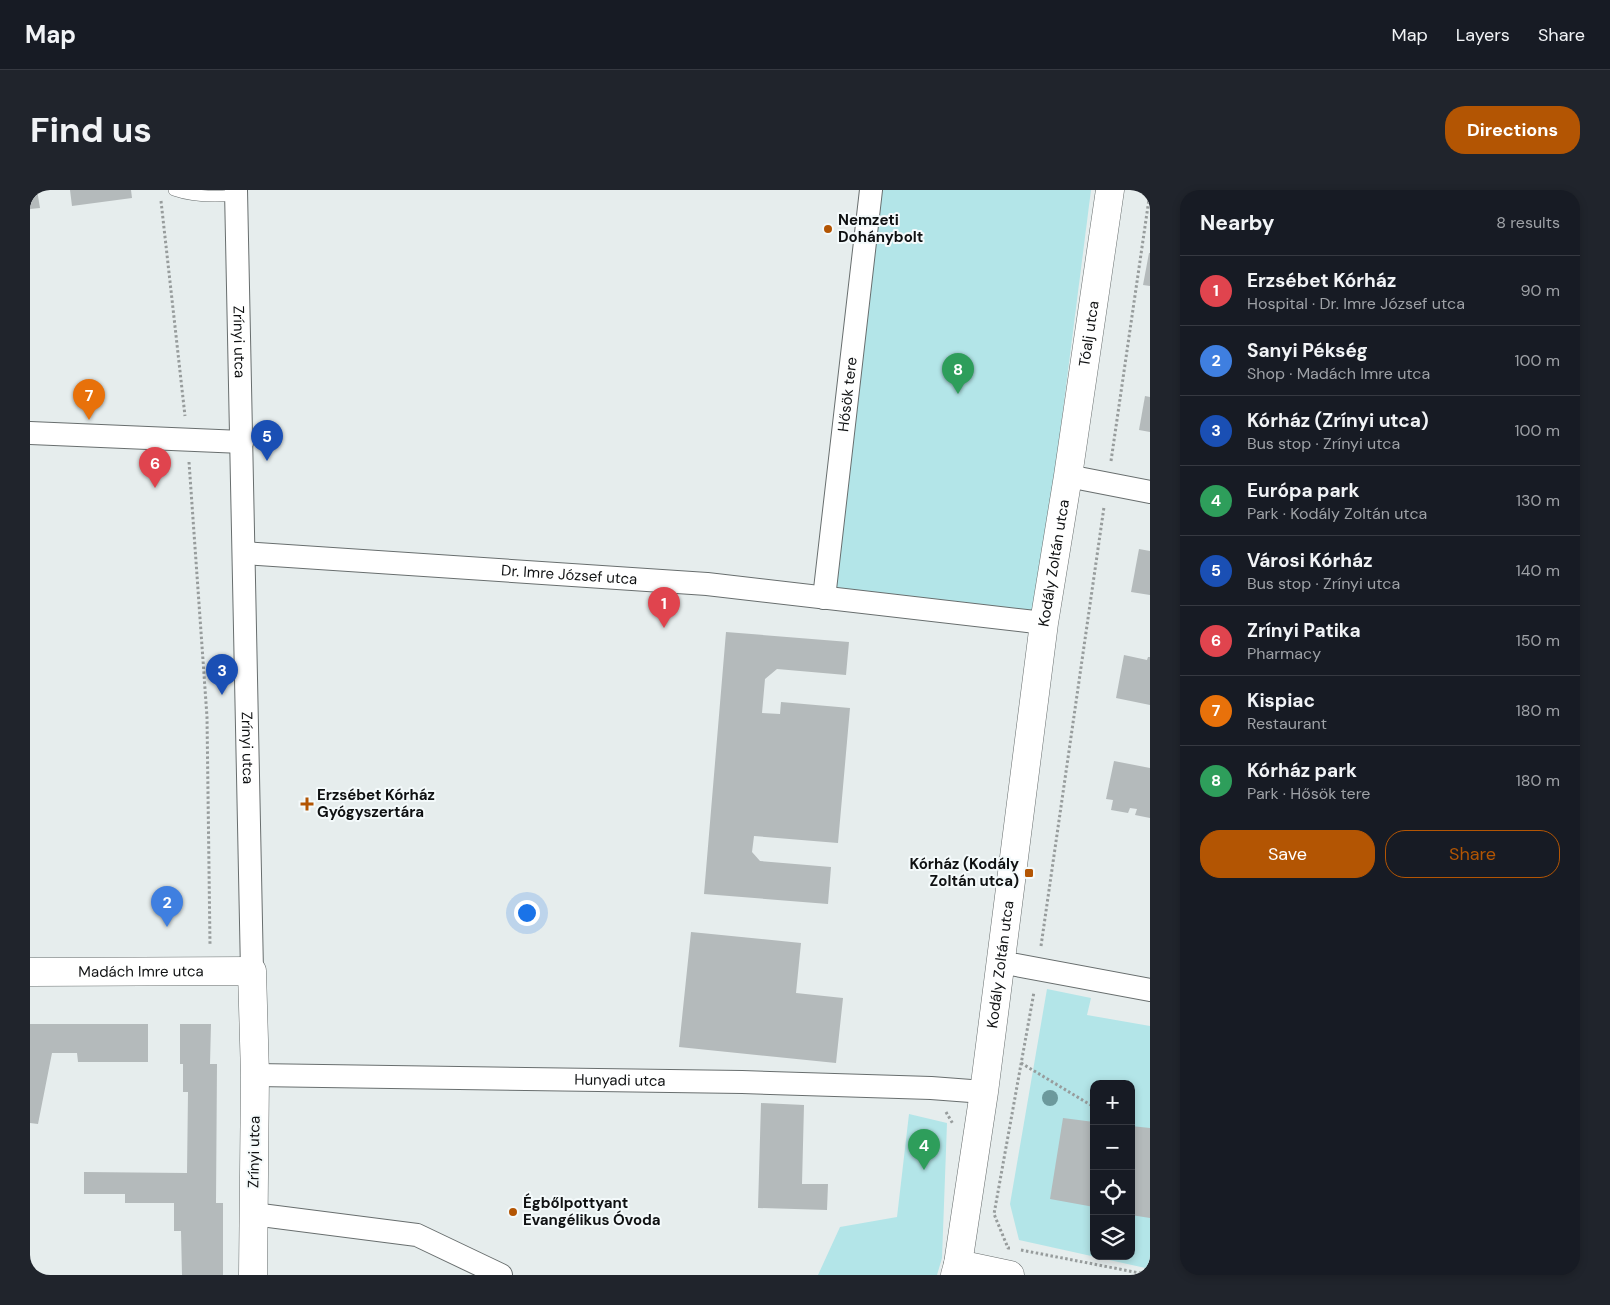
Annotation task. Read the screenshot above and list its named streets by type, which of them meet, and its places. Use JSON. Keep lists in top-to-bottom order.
{
  "streets": {
    "street": [
      "Tóalj utca",
      "Zrínyi utca",
      "Hősök tere",
      "Kodály Zoltán utca",
      "Dr. Imre József utca",
      "Madách Imre utca",
      "Hunyadi utca"
    ]
  },
  "crossings": [
    ["Tóalj utca", "Kodály Zoltán utca"],
    ["Zrínyi utca", "Dr. Imre József utca"],
    ["Zrínyi utca", "Madách Imre utca"],
    ["Zrínyi utca", "Hunyadi utca"],
    ["Hősök tere", "Dr. Imre József utca"],
    ["Kodály Zoltán utca", "Dr. Imre József utca"],
    ["Kodály Zoltán utca", "Hunyadi utca"]
  ],
  "places": {
    "other": ["Nemzeti Dohánybolt", "Égbőlpottyant Evangélikus Óvoda"],
    "health": ["Erzsébet Kórház Gyógyszertára"],
    "transit": ["Kórház (Kodály Zoltán utca)"]
  },
  "page": {
    "header": "Map",
    "nav": ["Map", "Layers", "Share"],
    "buttons": [
      "Directions",
      ["Save", "Share"]
    ],
    "title": "Find us",
    "heading": ["Nearby", "8 results"],
    "list": [
      {
        "mark": "1",
        "name": "Erzsébet Kórház",
        "note": "Hospital · Dr. Imre József utca",
        "value": "90 m"
      },
      {
        "mark": "2",
        "name": "Sanyi Pékség",
        "note": "Shop · Madách Imre utca",
        "value": "100 m"
      },
      {
        "mark": "3",
        "name": "Kórház (Zrínyi utca)",
        "note": "Bus stop · Zrínyi utca",
        "value": "100 m"
      },
      {
        "mark": "4",
        "name": "Európa park",
        "note": "Park · Kodály Zoltán utca",
        "value": "130 m"
      },
      {
        "mark": "5",
        "name": "Városi Kórház",
        "note": "Bus stop · Zrínyi utca",
        "value": "140 m"
      },
      {
        "mark": "6",
        "name": "Zrínyi Patika",
        "note": "Pharmacy",
        "value": "150 m"
      },
      {
        "mark": "7",
        "name": "Kispiac",
        "note": "Restaurant",
        "value": "180 m"
      },
      {
        "mark": "8",
        "name": "Kórház park",
        "note": "Park · Hősök tere",
        "value": "180 m"
      }
    ],
    "pins": [
      "8",
      "7",
      "5",
      "6",
      "1",
      "3",
      "2",
      "4"
    ],
    "map_buttons": ["+", "−"]
  }
}
